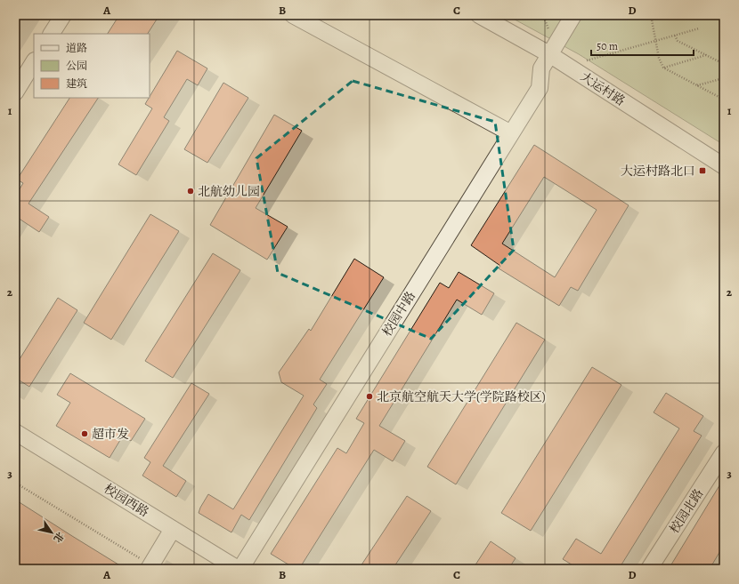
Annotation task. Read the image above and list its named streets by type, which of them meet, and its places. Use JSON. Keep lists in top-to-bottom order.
{
  "streets": {
    "street": [
      "大运村路",
      "校园中路",
      "校园西路",
      "校园北路"
    ]
  },
  "crossings": [
    ["大运村路", "校园中路"],
    ["校园中路", "校园西路"]
  ],
  "places": {
    "transit": ["大运村路北口"],
    "other": ["北航幼儿园", "北京航空航天大学(学院路校区)", "超市发"]
  },
  "legend": ["道路", "公园", "建筑"],
  "scale_bar": "50 m",
  "north": "bottom right",
  "grid": {
    "columns": [
      "A",
      "B",
      "C",
      "D"
    ],
    "rows": ["1", "2", "3"]
  }
}
